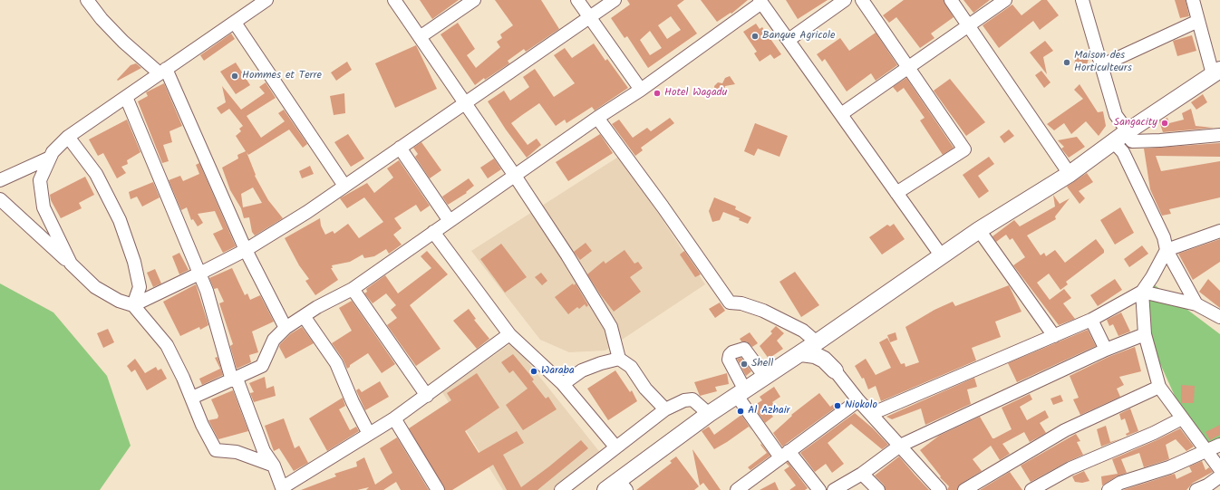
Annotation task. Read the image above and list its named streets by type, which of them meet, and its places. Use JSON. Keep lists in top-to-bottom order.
{
  "places": [
    "Banque Agricole",
    "Maison des Horticulteurs",
    "Hommes et Terre",
    "Hotel Wagadu",
    "Sangacity",
    "Shell",
    "Waraba",
    "Niokolo",
    "Al Azhair"
  ]
}
